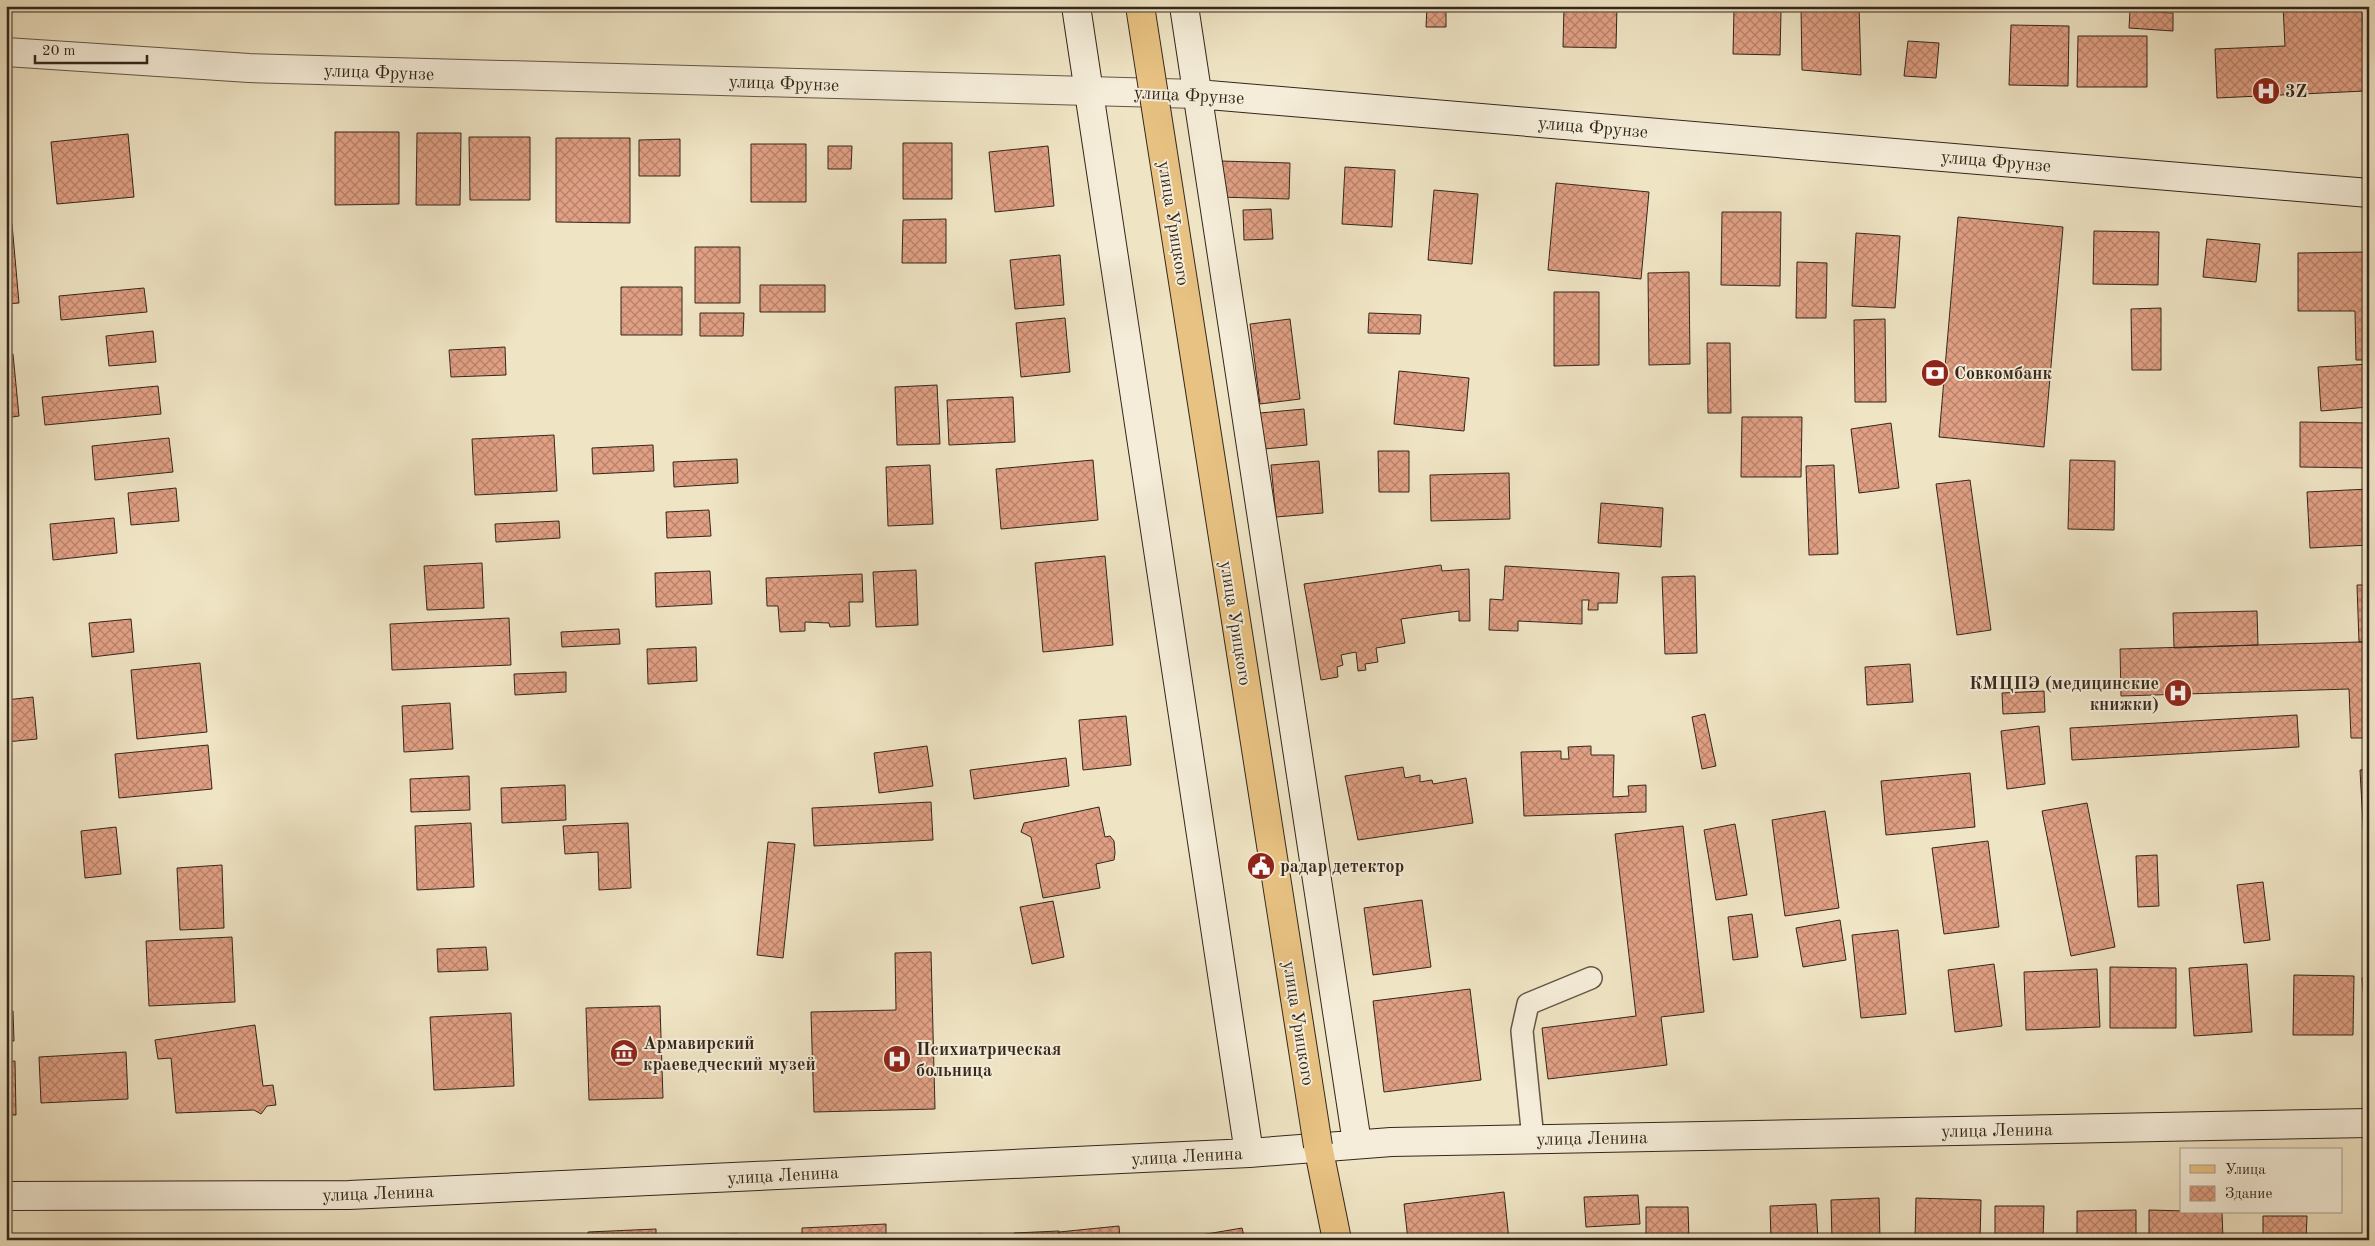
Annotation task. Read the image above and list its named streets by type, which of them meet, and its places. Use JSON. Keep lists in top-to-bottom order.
{
  "streets": {
    "main road": ["улица Урицкого"],
    "street": ["улица Фрунзе", "улица Ленина"]
  },
  "crossings": [
    ["улица Урицкого", "улица Ленина"]
  ],
  "places": {
    "hospital": ["3Z", "КМЦПЭ (медицинские книжки)", "Психиатрическая больница"],
    "bank": ["Совкомбанк"],
    "public building": ["радар детектор"],
    "museum": ["Армавирский краеведческий музей"]
  },
  "legend": ["Улица", "Здание"],
  "scale_bar": "20 m"
}
